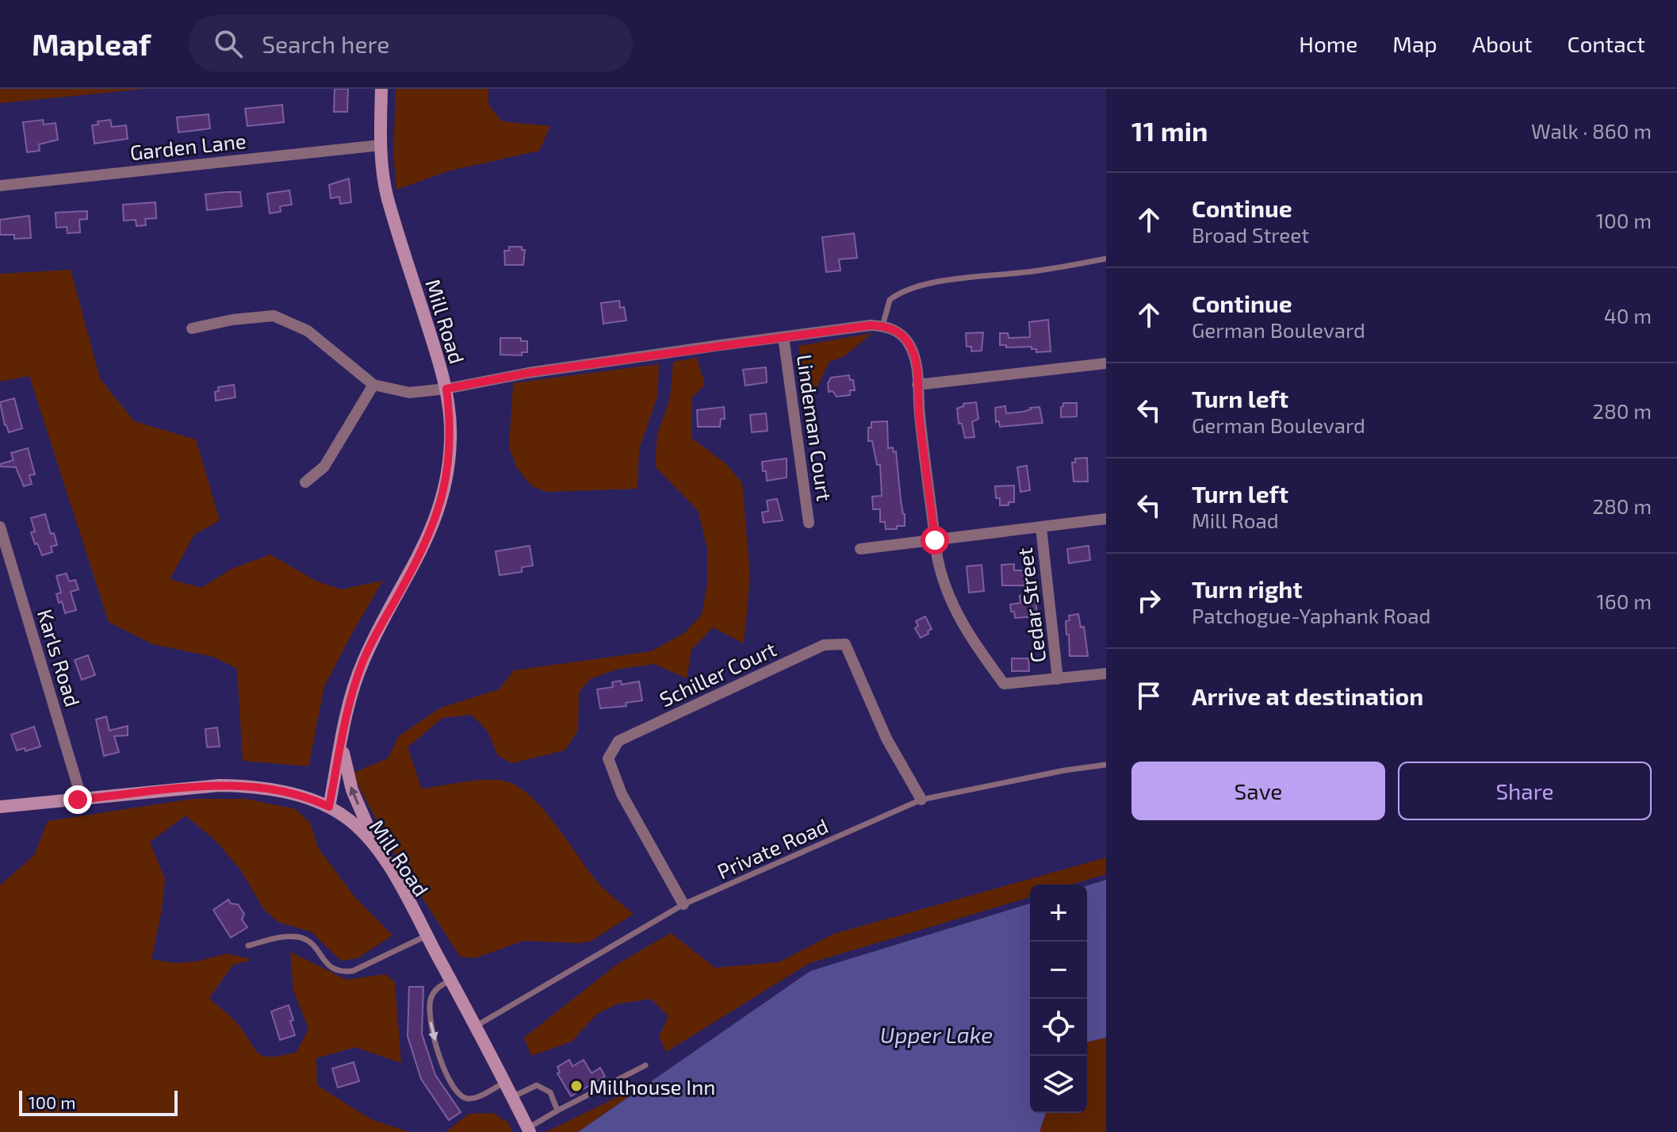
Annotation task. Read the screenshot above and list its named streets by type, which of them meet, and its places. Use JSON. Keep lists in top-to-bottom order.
{
  "streets": {
    "main road": ["Mill Road"],
    "street": [
      "Garden Lane",
      "Lindeman Court",
      "Cedar Street",
      "Karls Road",
      "Schiller Court"
    ],
    "lane": ["Private Road"]
  },
  "crossings": [
    ["Garden Lane", "Mill Road"],
    ["Mill Road", "Private Road"],
    ["Schiller Court", "Private Road"]
  ],
  "water": ["Upper Lake"],
  "places": ["Millhouse Inn"],
  "scale_bar": "100 m",
  "page": {
    "header": "Mapleaf",
    "search": "Search here",
    "nav": [
      "Home",
      "Map",
      "About",
      "Contact"
    ],
    "heading": ["11 min", "Walk · 860 m"],
    "list": [
      ["Continue", "Broad Street", "100 m"],
      ["Continue", "German Boulevard", "40 m"],
      ["Turn left", "German Boulevard", "280 m"],
      ["Turn left", "Mill Road", "280 m"],
      ["Turn right", "Patchogue-Yaphank Road", "160 m"],
      "Arrive at destination"
    ],
    "buttons": ["Save", "Share"],
    "map_buttons": ["+", "−"],
    "scale": "100 m"
  }
}
